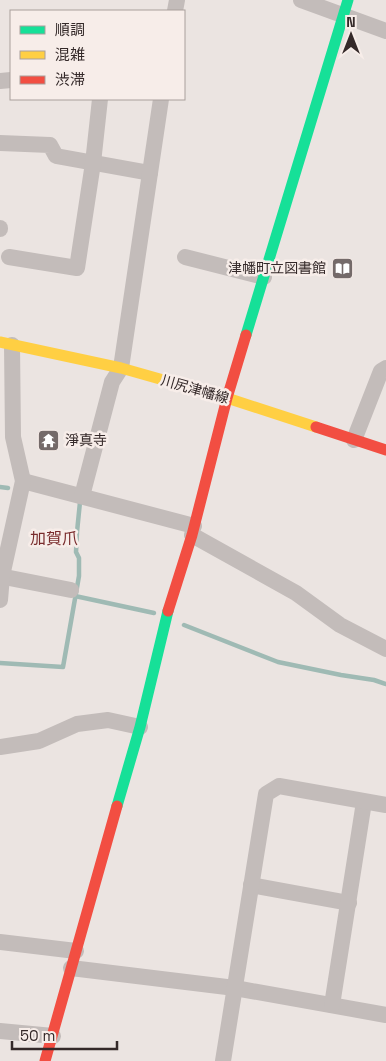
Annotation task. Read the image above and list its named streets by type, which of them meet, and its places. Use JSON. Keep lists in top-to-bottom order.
{
  "streets": {
    "street": ["川尻津幡線"]
  },
  "districts": ["加賀爪"],
  "places": {
    "library": ["津幡町立図書館"],
    "temple": ["淨真寺"]
  },
  "legend": ["順調", "混雑", "渋滞"],
  "scale_bar": "50 m",
  "north": "top"
}
